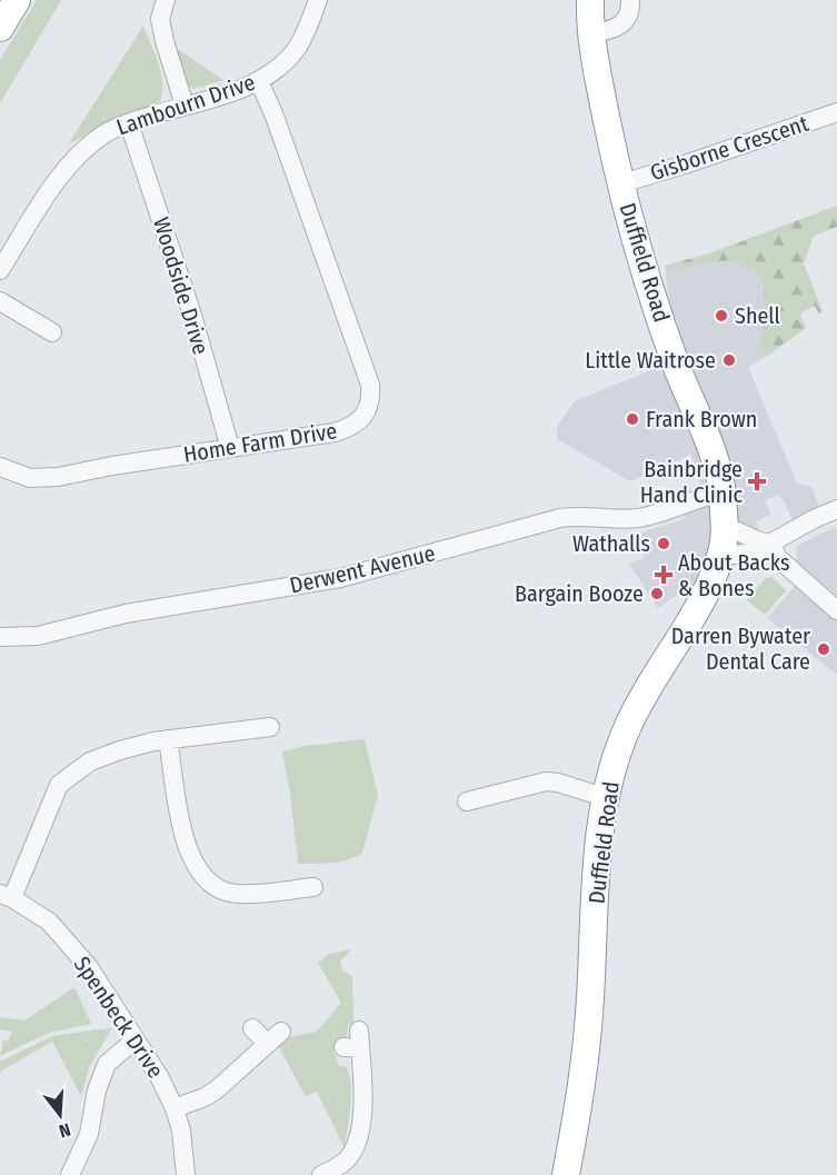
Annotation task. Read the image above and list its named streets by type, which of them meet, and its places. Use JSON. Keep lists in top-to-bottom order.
{
  "streets": {
    "highway": ["Duffield Road"],
    "street": [
      "Lambourn Drive",
      "Gisborne Crescent",
      "Woodside Drive",
      "Home Farm Drive",
      "Derwent Avenue",
      "Spenbeck Drive"
    ]
  },
  "crossings": [
    ["Lambourn Drive", "Woodside Drive"],
    ["Lambourn Drive", "Home Farm Drive"],
    ["Gisborne Crescent", "Duffield Road"],
    ["Duffield Road", "Derwent Avenue"],
    ["Woodside Drive", "Home Farm Drive"]
  ],
  "places": {
    "other": [
      "Shell",
      "Little Waitrose",
      "Frank Brown",
      "Wathalls",
      "Bargain Booze",
      "Darren Bywater Dental Care"
    ],
    "health": ["Bainbridge Hand Clinic", "About Backs & Bones"]
  },
  "north": "bottom"
}
